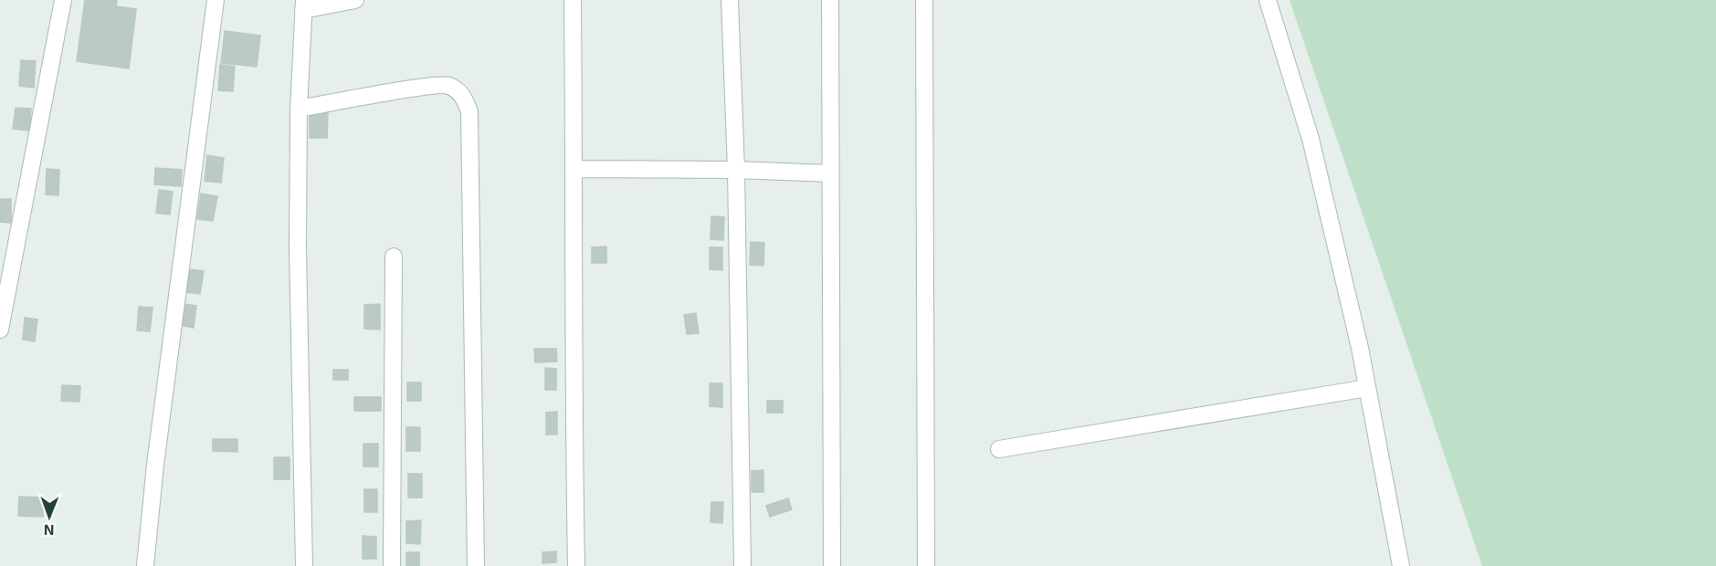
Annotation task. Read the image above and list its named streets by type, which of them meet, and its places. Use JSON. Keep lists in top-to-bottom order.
{
  "north": "bottom"
}
